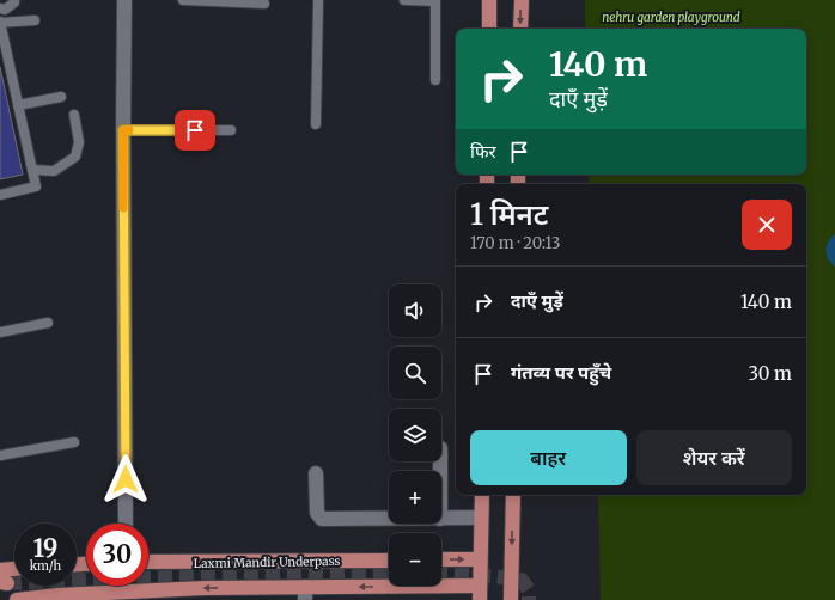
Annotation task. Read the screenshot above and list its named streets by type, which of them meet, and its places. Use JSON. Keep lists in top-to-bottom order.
{
  "streets": {
    "main road": ["Laxmi Mandir Underpass"]
  },
  "parks": ["nehru garden playground"],
  "page": {
    "turn": ["140 m", "दाएँ मुड़ें"],
    "then": "फिर",
    "heading": ["1 मिनट", "170 m · 20:13"],
    "list": [
      {
        "name": "दाएँ मुड़ें",
        "value": "140 m"
      },
      {
        "name": "गंतव्य पर पहुँचे",
        "value": "30 m"
      }
    ],
    "map_buttons": ["+", "−"],
    "buttons": ["बाहर", "शेयर करें"],
    "speed": "19 km/h",
    "limit": "30"
  }
}
